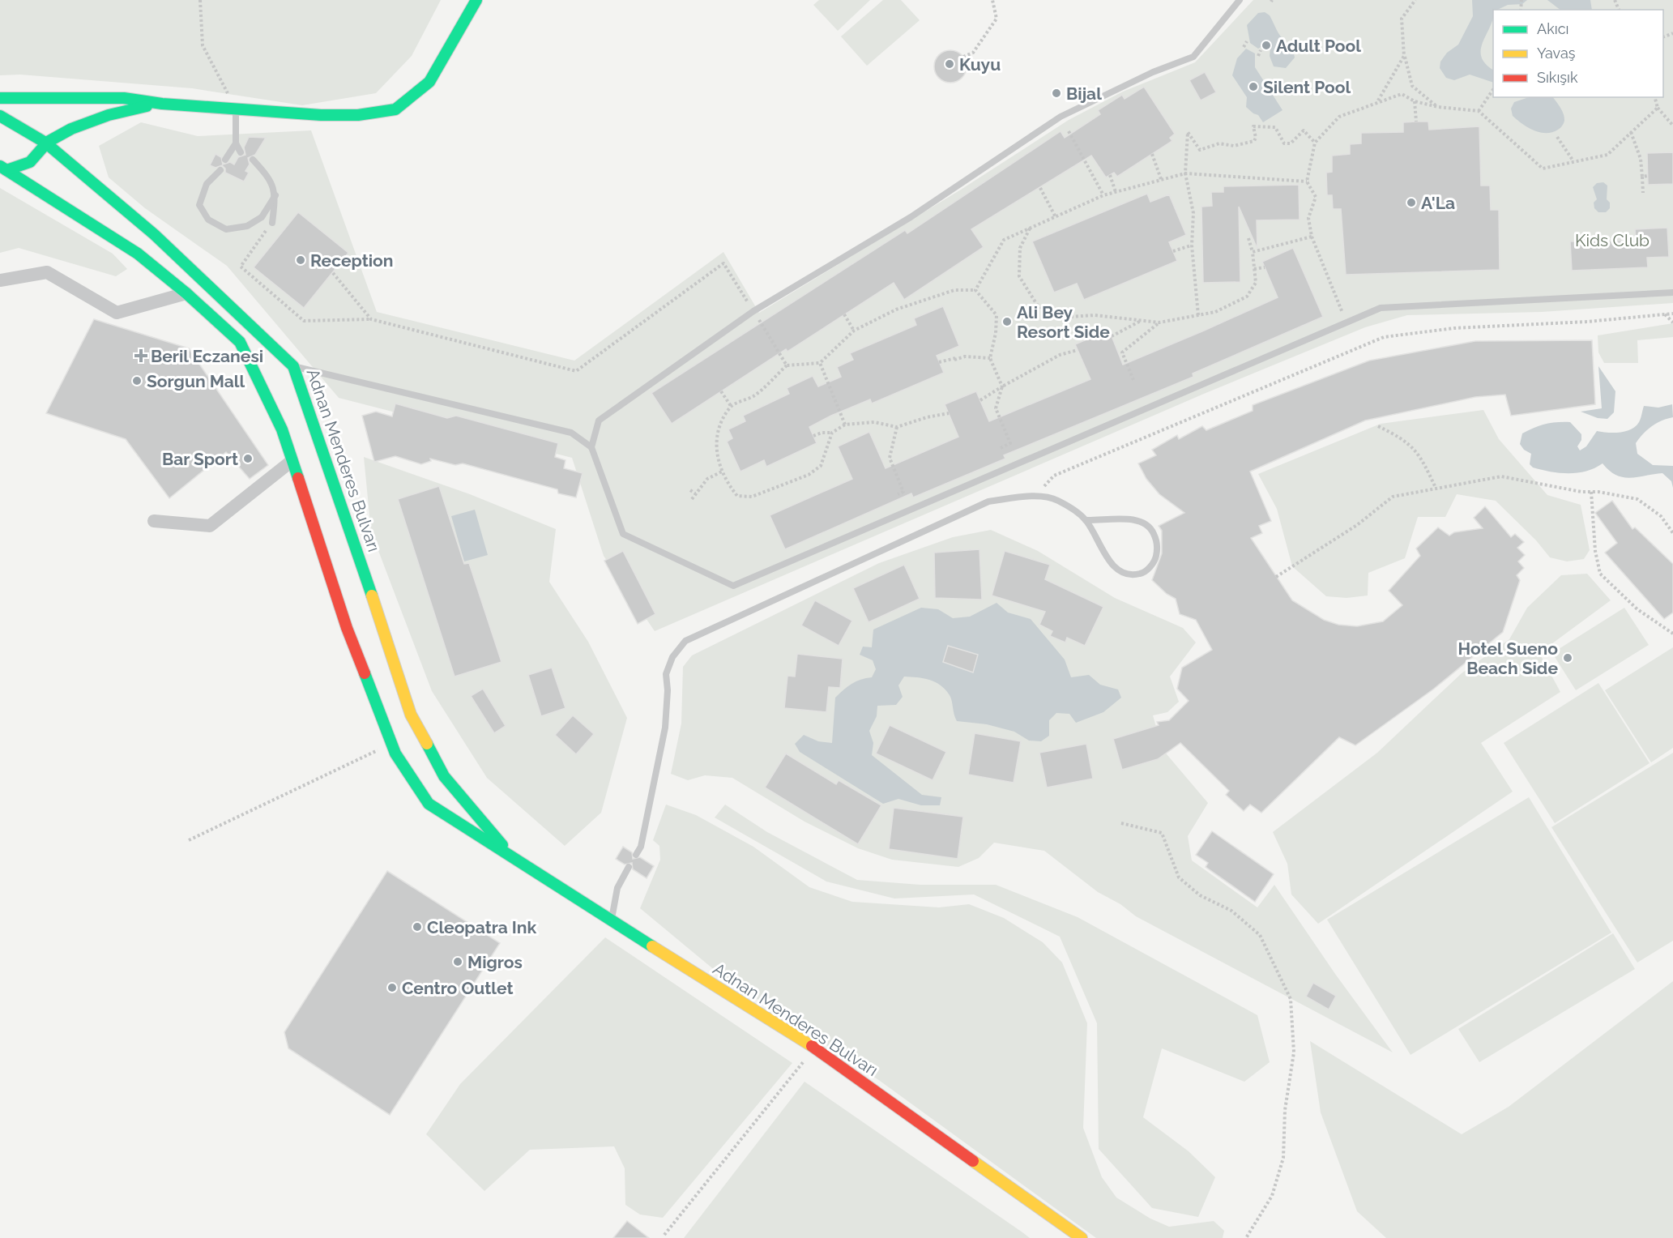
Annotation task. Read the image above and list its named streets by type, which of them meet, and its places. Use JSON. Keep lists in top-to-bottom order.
{
  "streets": {
    "main road": ["Adnan Menderes Bulvarı"]
  },
  "parks": ["Kids Club"],
  "places": {
    "other": [
      "Adult Pool",
      "Kuyu",
      "Silent Pool",
      "Bijal",
      "A'La",
      "Reception",
      "Ali Bey Resort Side",
      "Sorgun Mall",
      "Bar Sport",
      "Hotel Sueno Beach Side",
      "Cleopatra Ink",
      "Migros",
      "Centro Outlet"
    ],
    "health": ["Beril Eczanesi"]
  },
  "legend": ["Akıcı", "Yavaş", "Sıkışık"]
}
